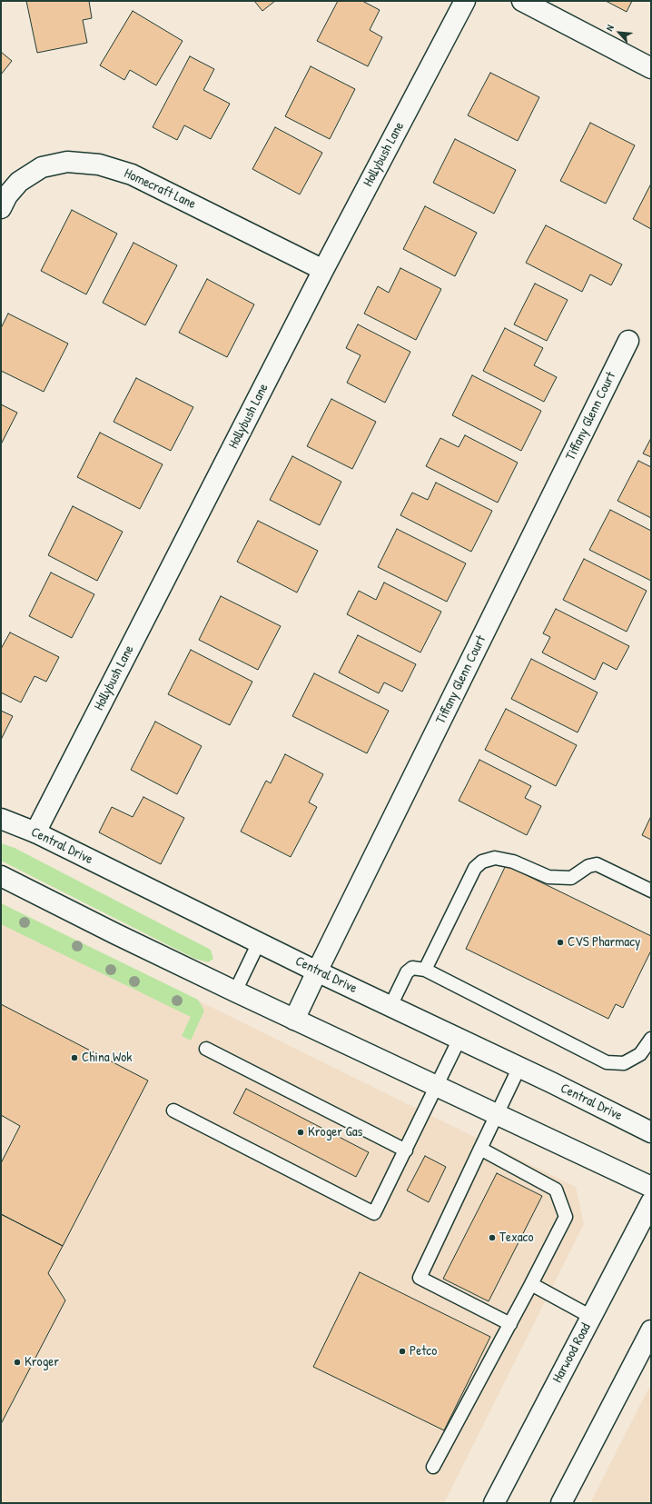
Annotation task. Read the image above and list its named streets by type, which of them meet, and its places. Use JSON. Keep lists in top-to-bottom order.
{
  "streets": {
    "street": [
      "Hollybush Lane",
      "Homecraft Lane",
      "Tiffany Glenn Court",
      "Central Drive",
      "Harwood Road"
    ]
  },
  "crossings": [
    ["Hollybush Lane", "Homecraft Lane"],
    ["Hollybush Lane", "Central Drive"],
    ["Tiffany Glenn Court", "Central Drive"]
  ],
  "places": [
    "CVS Pharmacy",
    "China Wok",
    "Kroger Gas",
    "Texaco",
    "Petco",
    "Kroger"
  ],
  "north": "top left"
}
